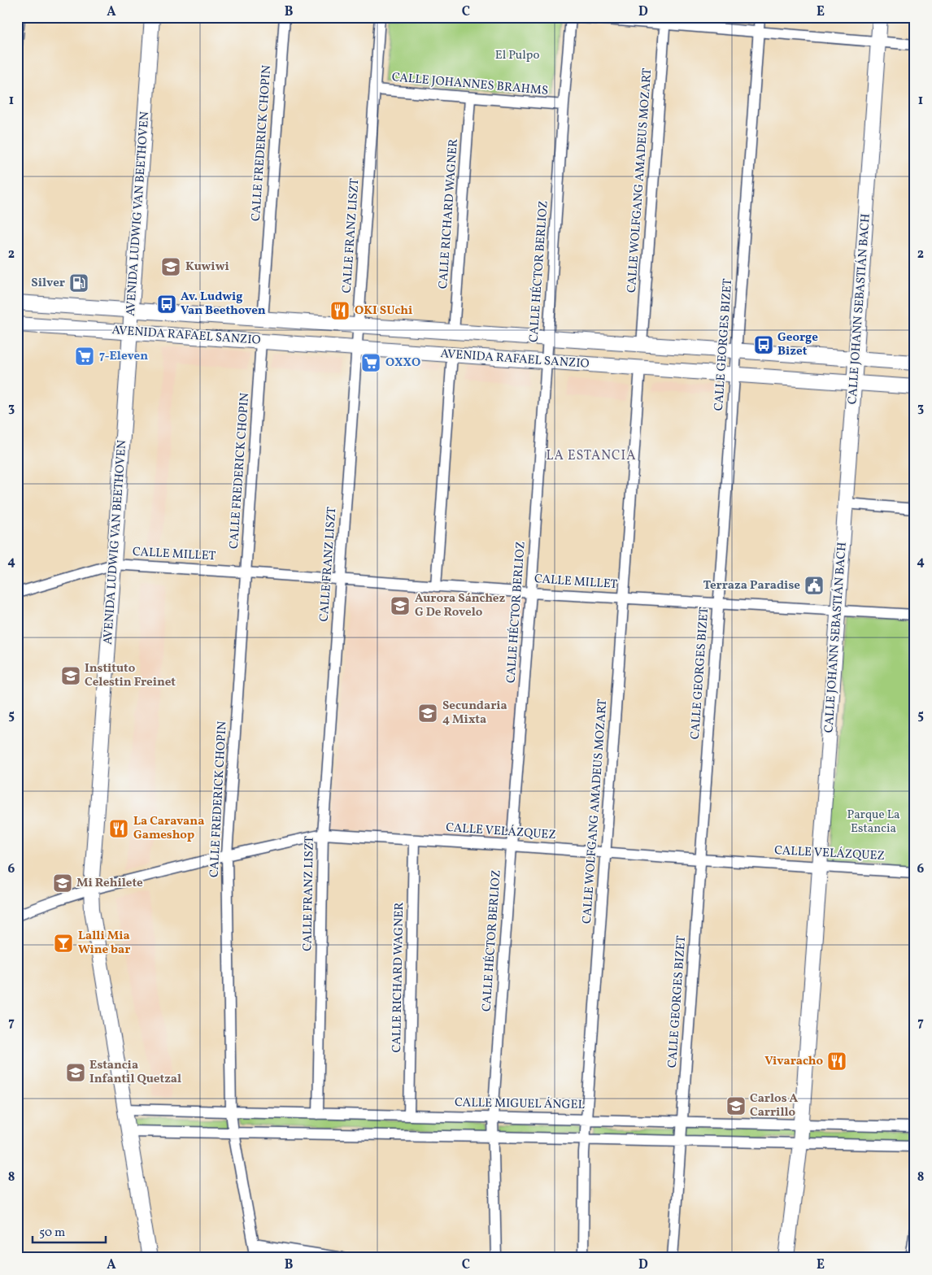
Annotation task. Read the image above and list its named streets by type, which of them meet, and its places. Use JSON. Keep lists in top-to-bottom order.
{
  "streets": {
    "street": [
      "CALLE JOHANNES BRAHMS",
      "CALLE FREDERICK CHOPIN",
      "CALLE WOLFGANG AMADEUS MOZART",
      "AVENIDA LUDWIG VAN BEETHOVEN",
      "CALLE RICHARD WAGNER",
      "CALLE FRANZ LISZT",
      "CALLE HÉCTOR BERLIOZ",
      "CALLE JOHANN SEBASTIÁN BACH",
      "AVENIDA RAFAEL SANZIO",
      "CALLE GEORGES BIZET",
      "CALLE MILLET",
      "CALLE VELÁZQUEZ",
      "CALLE MIGUEL ÁNGEL"
    ]
  },
  "crossings": [
    ["CALLE JOHANNES BRAHMS", "CALLE RICHARD WAGNER"],
    ["CALLE JOHANNES BRAHMS", "CALLE FRANZ LISZT"],
    ["CALLE JOHANNES BRAHMS", "CALLE HÉCTOR BERLIOZ"],
    ["CALLE FREDERICK CHOPIN", "AVENIDA RAFAEL SANZIO"],
    ["CALLE FREDERICK CHOPIN", "CALLE MILLET"],
    ["CALLE FREDERICK CHOPIN", "CALLE VELÁZQUEZ"],
    ["CALLE FREDERICK CHOPIN", "CALLE MIGUEL ÁNGEL"],
    ["CALLE WOLFGANG AMADEUS MOZART", "AVENIDA RAFAEL SANZIO"],
    ["CALLE WOLFGANG AMADEUS MOZART", "CALLE MILLET"],
    ["CALLE WOLFGANG AMADEUS MOZART", "CALLE VELÁZQUEZ"],
    ["CALLE WOLFGANG AMADEUS MOZART", "CALLE MIGUEL ÁNGEL"],
    ["AVENIDA LUDWIG VAN BEETHOVEN", "AVENIDA RAFAEL SANZIO"],
    ["AVENIDA LUDWIG VAN BEETHOVEN", "CALLE MILLET"],
    ["AVENIDA LUDWIG VAN BEETHOVEN", "CALLE VELÁZQUEZ"],
    ["AVENIDA LUDWIG VAN BEETHOVEN", "CALLE MIGUEL ÁNGEL"],
    ["CALLE RICHARD WAGNER", "AVENIDA RAFAEL SANZIO"],
    ["CALLE RICHARD WAGNER", "CALLE VELÁZQUEZ"],
    ["CALLE RICHARD WAGNER", "CALLE MIGUEL ÁNGEL"],
    ["CALLE FRANZ LISZT", "AVENIDA RAFAEL SANZIO"],
    ["CALLE FRANZ LISZT", "CALLE MILLET"],
    ["CALLE FRANZ LISZT", "CALLE VELÁZQUEZ"],
    ["CALLE FRANZ LISZT", "CALLE MIGUEL ÁNGEL"],
    ["CALLE HÉCTOR BERLIOZ", "AVENIDA RAFAEL SANZIO"],
    ["CALLE HÉCTOR BERLIOZ", "CALLE MILLET"],
    ["CALLE HÉCTOR BERLIOZ", "CALLE VELÁZQUEZ"],
    ["CALLE HÉCTOR BERLIOZ", "CALLE MIGUEL ÁNGEL"],
    ["CALLE JOHANN SEBASTIÁN BACH", "AVENIDA RAFAEL SANZIO"],
    ["CALLE JOHANN SEBASTIÁN BACH", "CALLE MILLET"],
    ["CALLE JOHANN SEBASTIÁN BACH", "CALLE VELÁZQUEZ"],
    ["CALLE JOHANN SEBASTIÁN BACH", "CALLE MIGUEL ÁNGEL"],
    ["AVENIDA RAFAEL SANZIO", "CALLE GEORGES BIZET"],
    ["CALLE GEORGES BIZET", "CALLE MILLET"],
    ["CALLE GEORGES BIZET", "CALLE VELÁZQUEZ"],
    ["CALLE GEORGES BIZET", "CALLE MIGUEL ÁNGEL"]
  ],
  "districts": ["LA ESTANCIA"],
  "parks": ["El Pulpo", "Parque La Estancia"],
  "places": {
    "school or university": [
      "Kuwiwi",
      "Aurora Sánchez G De Rovelo",
      "Instituto Celestin Freinet",
      "Secundaria 4 Mixta",
      "Mi Rehilete",
      "Estancia Infantil Quetzal",
      "Carlos A Carrillo"
    ],
    "fuel station": ["Silver"],
    "bus stop": ["Av. Ludwig Van Beethoven", "George Bizet"],
    "restaurant": ["OKI SUchi", "La Caravana Gameshop", "Vivaracho"],
    "supermarket": ["7-Eleven", "OXXO"],
    "public building": ["Terraza Paradise"],
    "bar": ["Lalli Mia Wine bar"]
  },
  "scale_bar": "50 m",
  "grid": {
    "columns": [
      "A",
      "B",
      "C",
      "D",
      "E"
    ],
    "rows": [
      "1",
      "2",
      "3",
      "4",
      "5",
      "6",
      "7",
      "8"
    ]
  }
}
